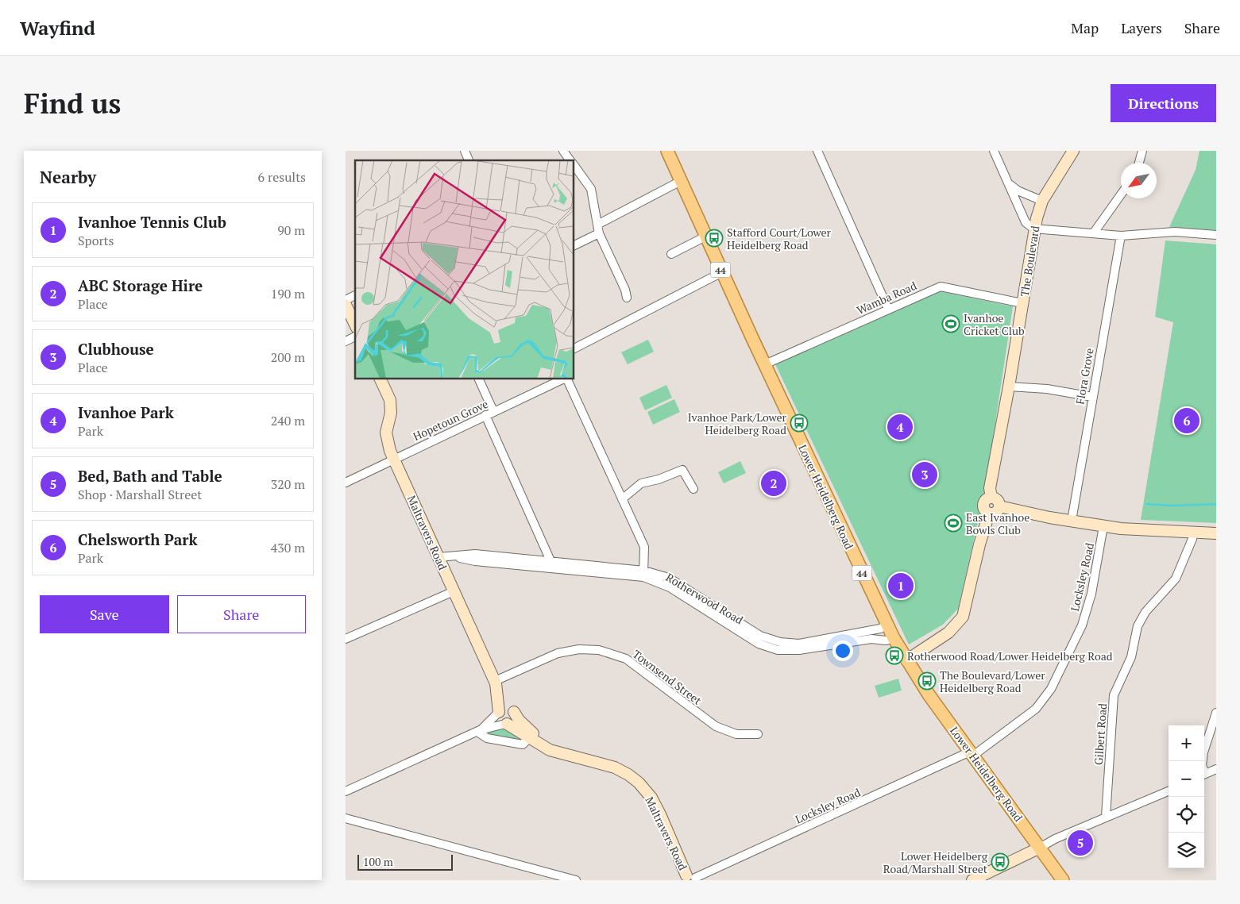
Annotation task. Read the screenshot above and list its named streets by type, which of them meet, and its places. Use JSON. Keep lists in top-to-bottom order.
{
  "streets": {
    "main road": ["44", "Lower Heidelberg Road"],
    "street": [
      "The Boulevard",
      "Wamba Road",
      "Flora Grove",
      "Hopetoun Grove",
      "Maltravers Road",
      "Locksley Road",
      "Rotherwood Road",
      "Townsend Street",
      "Gilbert Road"
    ]
  },
  "crossings": [
    ["The Boulevard", "Wamba Road"],
    ["Wamba Road", "Lower Heidelberg Road"],
    ["Hopetoun Grove", "Maltravers Road"],
    ["Lower Heidelberg Road", "Locksley Road"],
    ["Lower Heidelberg Road", "Rotherwood Road"],
    ["Maltravers Road", "Locksley Road"],
    ["Maltravers Road", "Rotherwood Road"],
    ["Maltravers Road", "Townsend Street"]
  ],
  "places": {
    "bus stop": [
      "Stafford Court/Lower Heidelberg Road",
      "Ivanhoe Park/Lower Heidelberg Road",
      "Rotherwood Road/Lower Heidelberg Road",
      "The Boulevard/Lower Heidelberg Road",
      "Lower Heidelberg Road/Marshall Street"
    ],
    "sports": ["Ivanhoe Cricket Club", "East Ivanhoe Bowls Club"]
  },
  "scale_bar": "100 m",
  "north": "bottom left",
  "page": {
    "header": "Wayfind",
    "nav": ["Map", "Layers", "Share"],
    "buttons": [
      "Directions",
      ["Save", "Share"]
    ],
    "title": "Find us",
    "heading": ["Nearby", "6 results"],
    "list": [
      {
        "mark": "1",
        "name": "Ivanhoe Tennis Club",
        "note": "Sports",
        "value": "90 m"
      },
      {
        "mark": "2",
        "name": "ABC Storage Hire",
        "note": "Place",
        "value": "190 m"
      },
      {
        "mark": "3",
        "name": "Clubhouse",
        "note": "Place",
        "value": "200 m"
      },
      {
        "mark": "4",
        "name": "Ivanhoe Park",
        "note": "Park",
        "value": "240 m"
      },
      {
        "mark": "5",
        "name": "Bed, Bath and Table",
        "note": "Shop · Marshall Street",
        "value": "320 m"
      },
      {
        "mark": "6",
        "name": "Chelsworth Park",
        "note": "Park",
        "value": "430 m"
      }
    ],
    "pins": [
      "6",
      "4",
      "3",
      "2",
      "1",
      "5"
    ],
    "map_buttons": ["+", "−"],
    "scale": "100 m"
  }
}
